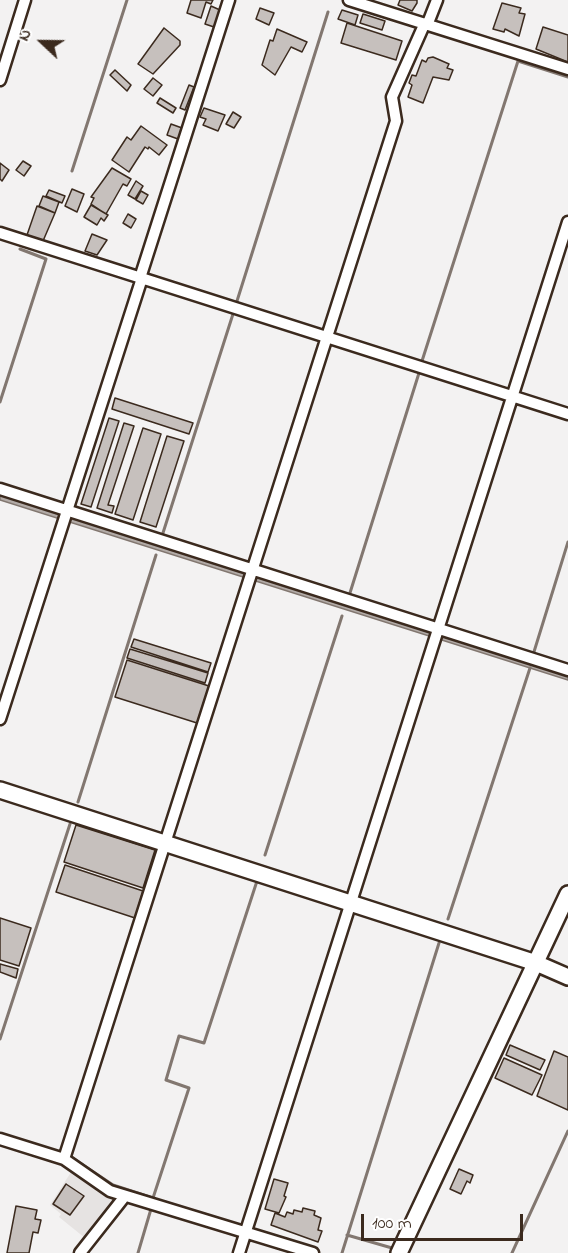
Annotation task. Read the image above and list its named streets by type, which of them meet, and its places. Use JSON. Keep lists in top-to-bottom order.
{
  "scale_bar": "100 m",
  "north": "left"
}
